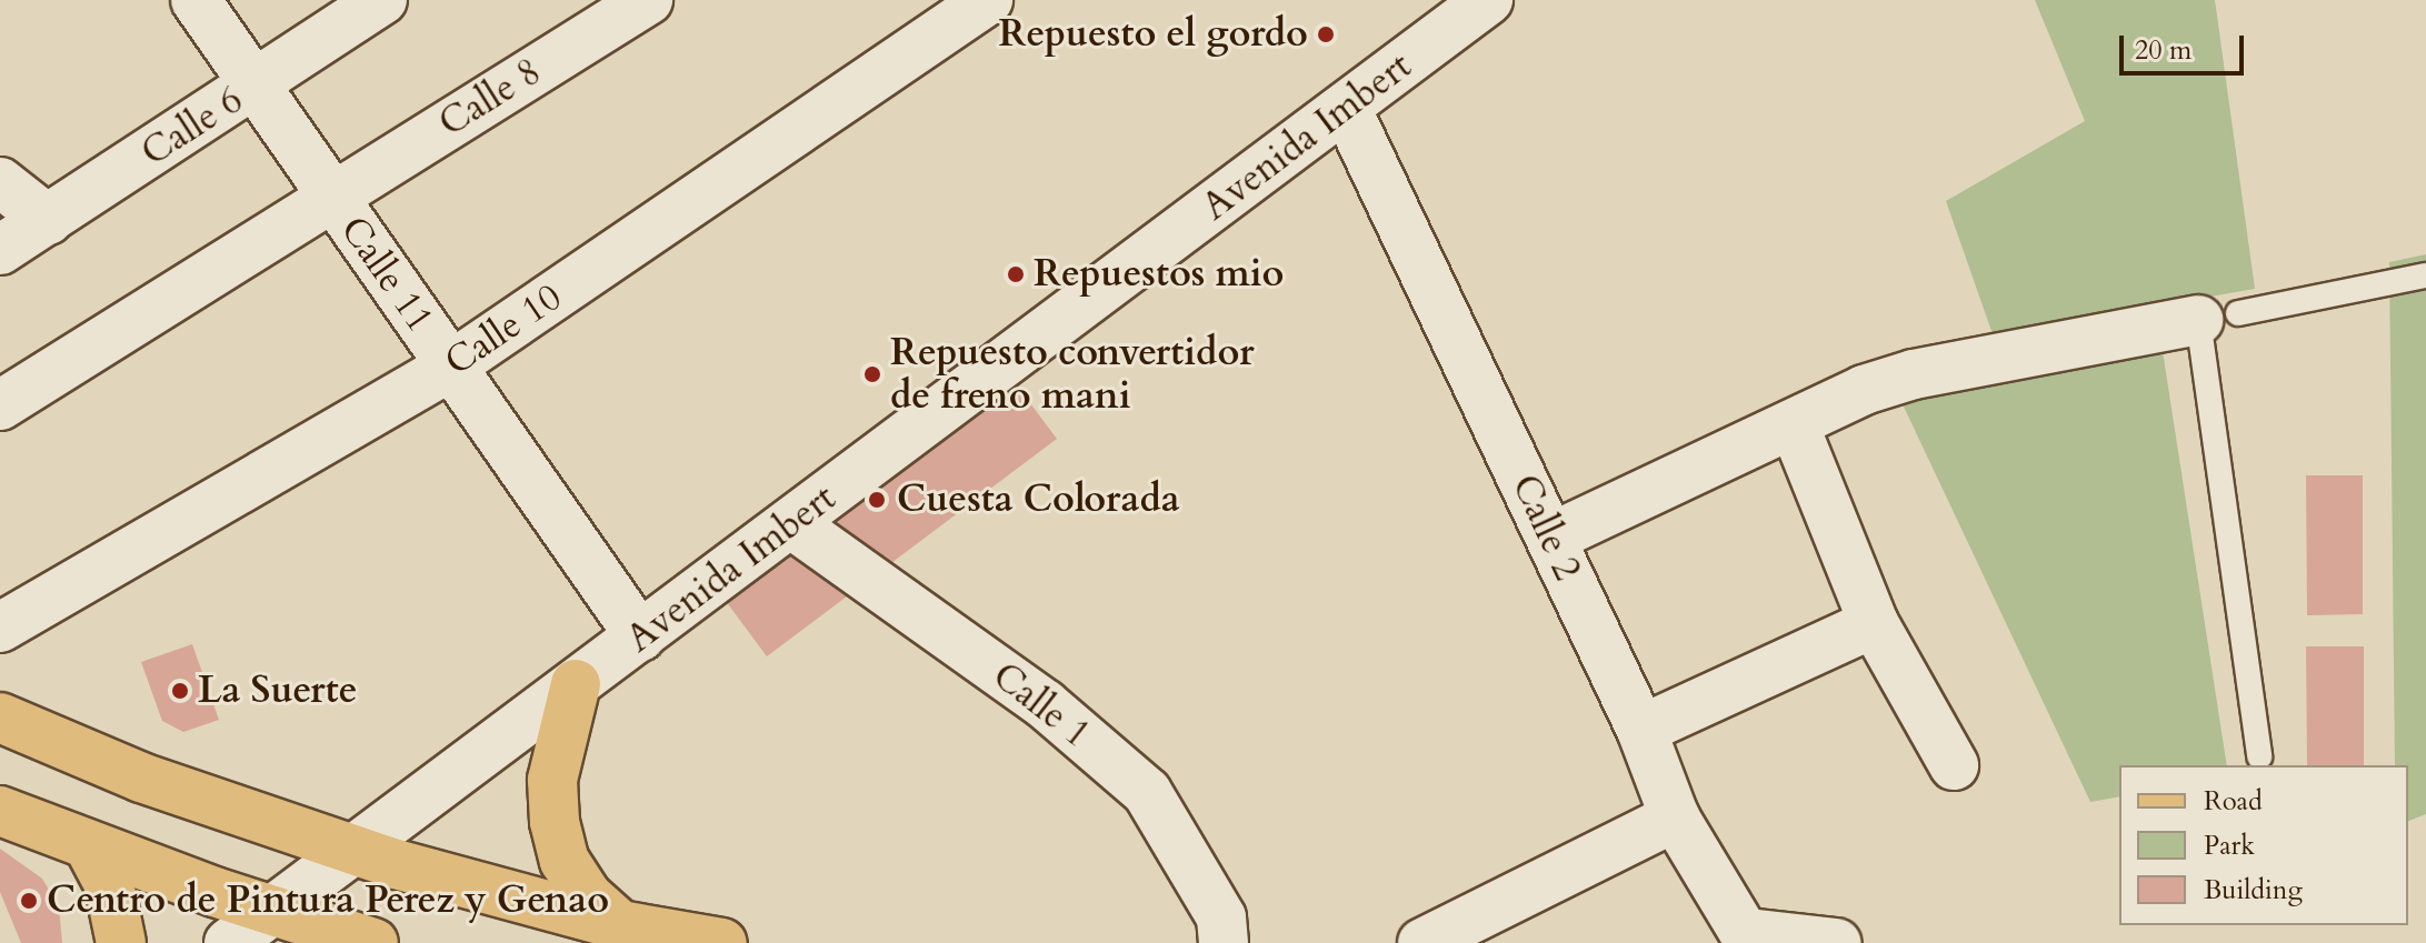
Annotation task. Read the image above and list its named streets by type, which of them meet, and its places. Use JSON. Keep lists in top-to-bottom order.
{
  "streets": {
    "street": [
      "Calle 8",
      "Calle 6",
      "Avenida Imbert",
      "Calle 11",
      "Calle 10",
      "Calle 2",
      "Calle 1"
    ]
  },
  "crossings": [
    ["Calle 8", "Calle 11"],
    ["Calle 6", "Calle 11"],
    ["Avenida Imbert", "Calle 11"],
    ["Avenida Imbert", "Calle 2"],
    ["Avenida Imbert", "Calle 1"],
    ["Calle 11", "Calle 10"]
  ],
  "places": [
    "Repuesto el gordo",
    "Repuestos mio",
    "Repuesto convertidor de freno mani",
    "Cuesta Colorada",
    "La Suerte",
    "Centro de Pintura Perez y Genao"
  ],
  "legend": ["Road", "Park", "Building"],
  "scale_bar": "20 m"
}
